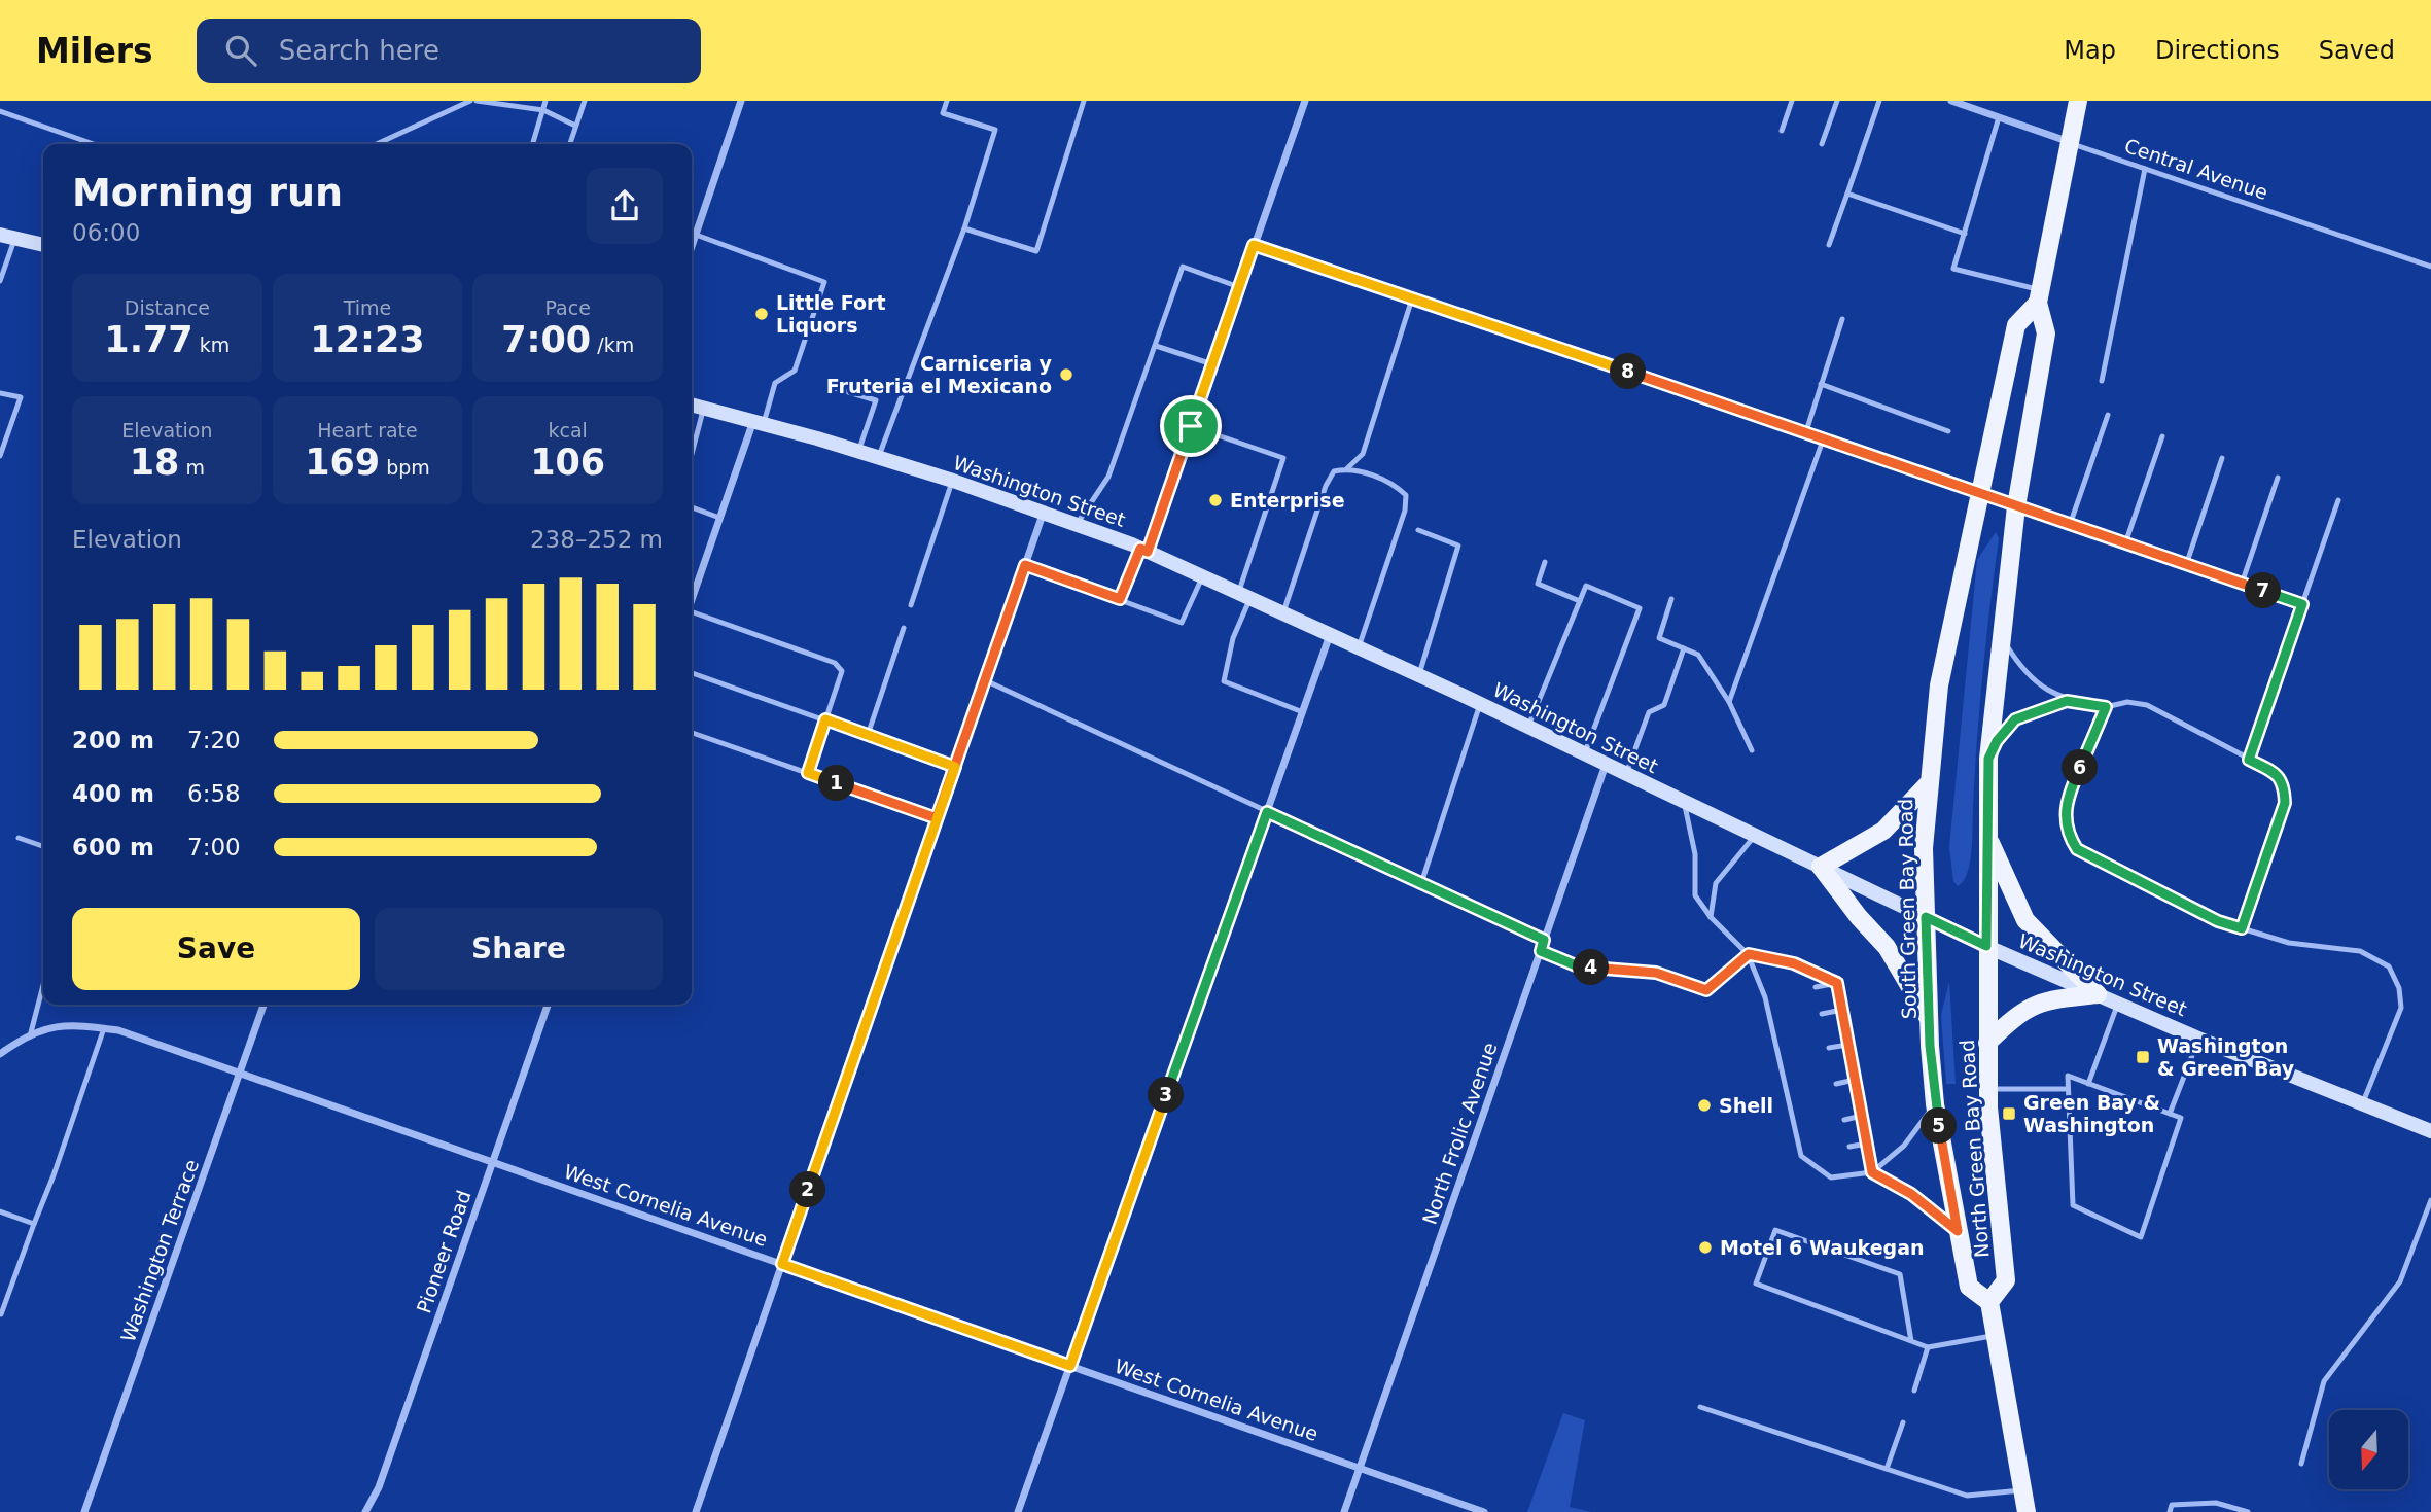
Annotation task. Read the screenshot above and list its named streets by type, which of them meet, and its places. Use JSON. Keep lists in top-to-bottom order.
{
  "streets": {
    "main road": ["Washington Street", "South Green Bay Road", "North Green Bay Road"],
    "street": [
      "Central Avenue",
      "North Frolic Avenue",
      "West Cornelia Avenue",
      "Washington Terrace",
      "Pioneer Road"
    ]
  },
  "crossings": [
    ["Central Avenue", "South Green Bay Road"],
    ["Washington Street", "South Green Bay Road"],
    ["Washington Street", "North Frolic Avenue"],
    ["Washington Street", "North Green Bay Road"],
    ["South Green Bay Road", "North Green Bay Road"],
    ["North Frolic Avenue", "West Cornelia Avenue"],
    ["West Cornelia Avenue", "Washington Terrace"],
    ["West Cornelia Avenue", "Pioneer Road"]
  ],
  "places": {
    "other": [
      "Little Fort Liquors",
      "Carniceria y Fruteria el Mexicano",
      "Enterprise",
      "Shell",
      "Motel 6 Waukegan"
    ],
    "transit": ["Washington & Green Bay", "Green Bay & Washington"]
  },
  "north": "bottom",
  "page": {
    "header": "Milers",
    "search": "Search here",
    "nav": ["Map", "Directions", "Saved"],
    "heading": ["Morning run", "06:00"],
    "stats": [
      ["Distance", "1.77 km"],
      ["Time", "12:23"],
      ["Pace", "7:00 /km"],
      ["Elevation", "18 m"],
      ["Heart rate", "169 bpm"],
      ["kcal", "106"]
    ],
    "pins": [
      "8",
      "7",
      "6",
      "1",
      "4",
      "3",
      "5",
      "2"
    ],
    "chart": ["Elevation", "238–252 m"],
    "list": [
      {
        "name": "200 m",
        "note": "7:20"
      },
      {
        "name": "400 m",
        "note": "6:58"
      },
      {
        "name": "600 m",
        "note": "7:00"
      }
    ],
    "buttons": ["Save", "Share"]
  }
}
